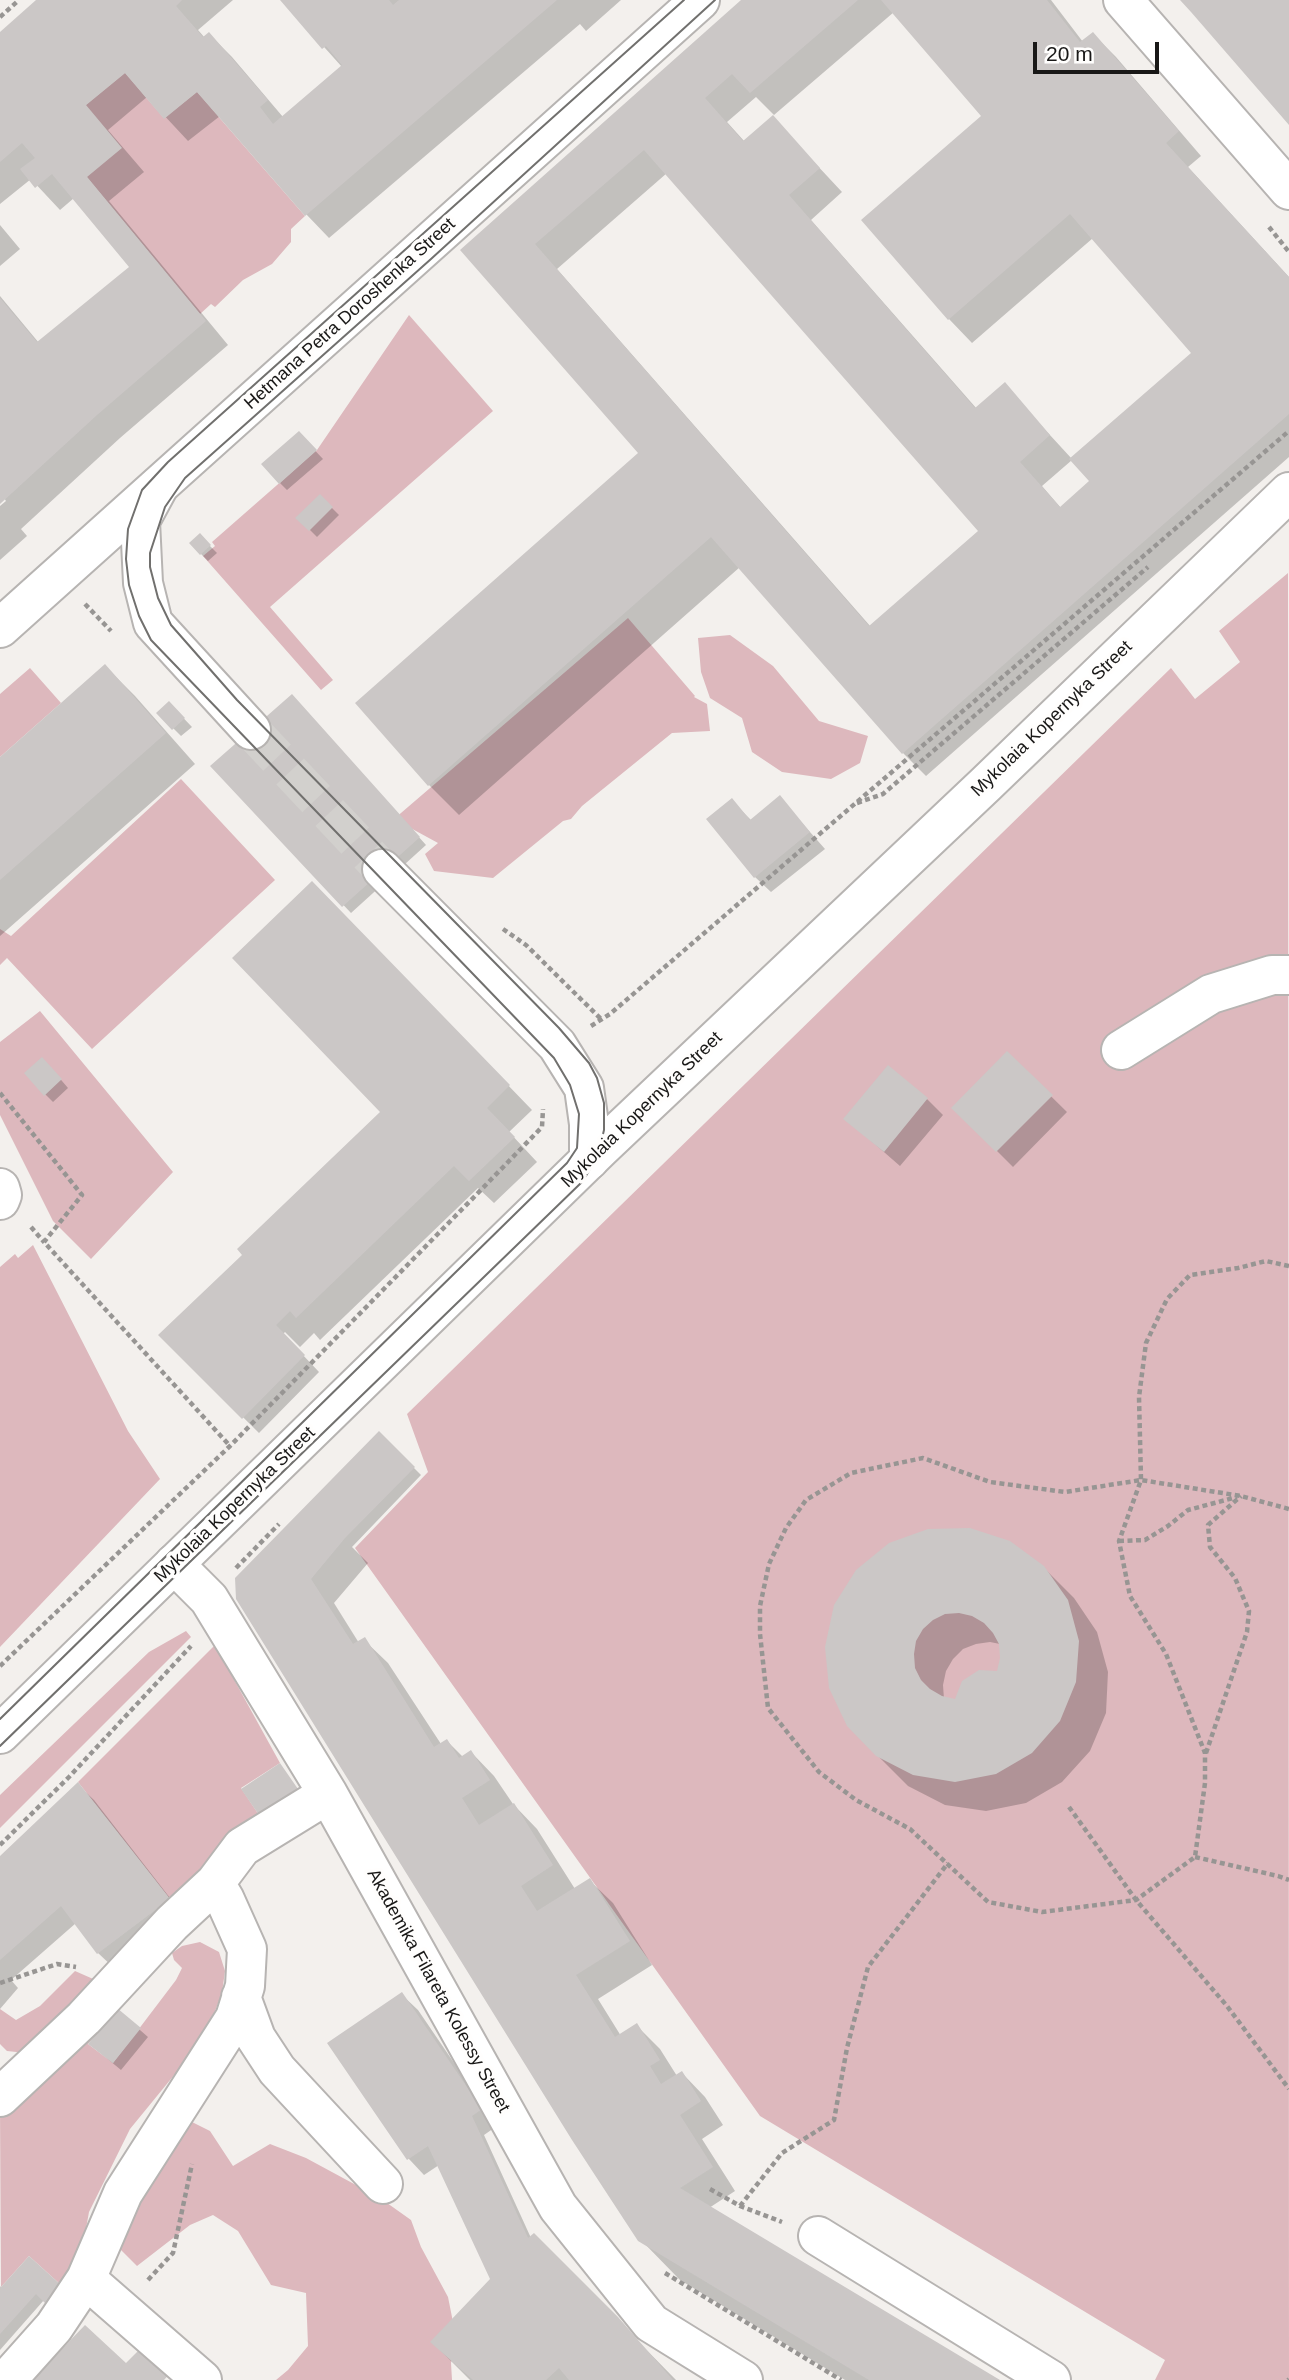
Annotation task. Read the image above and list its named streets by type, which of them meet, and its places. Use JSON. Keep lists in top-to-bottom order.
{
  "streets": {
    "main road": ["Hetmana Petra Doroshenka Street", "Mykolaia Kopernyka Street", "Akademika Filareta Kolessy Street"]
  },
  "crossings": [
    ["Mykolaia Kopernyka Street", "Akademika Filareta Kolessy Street"]
  ],
  "scale_bar": "20 m"
}
